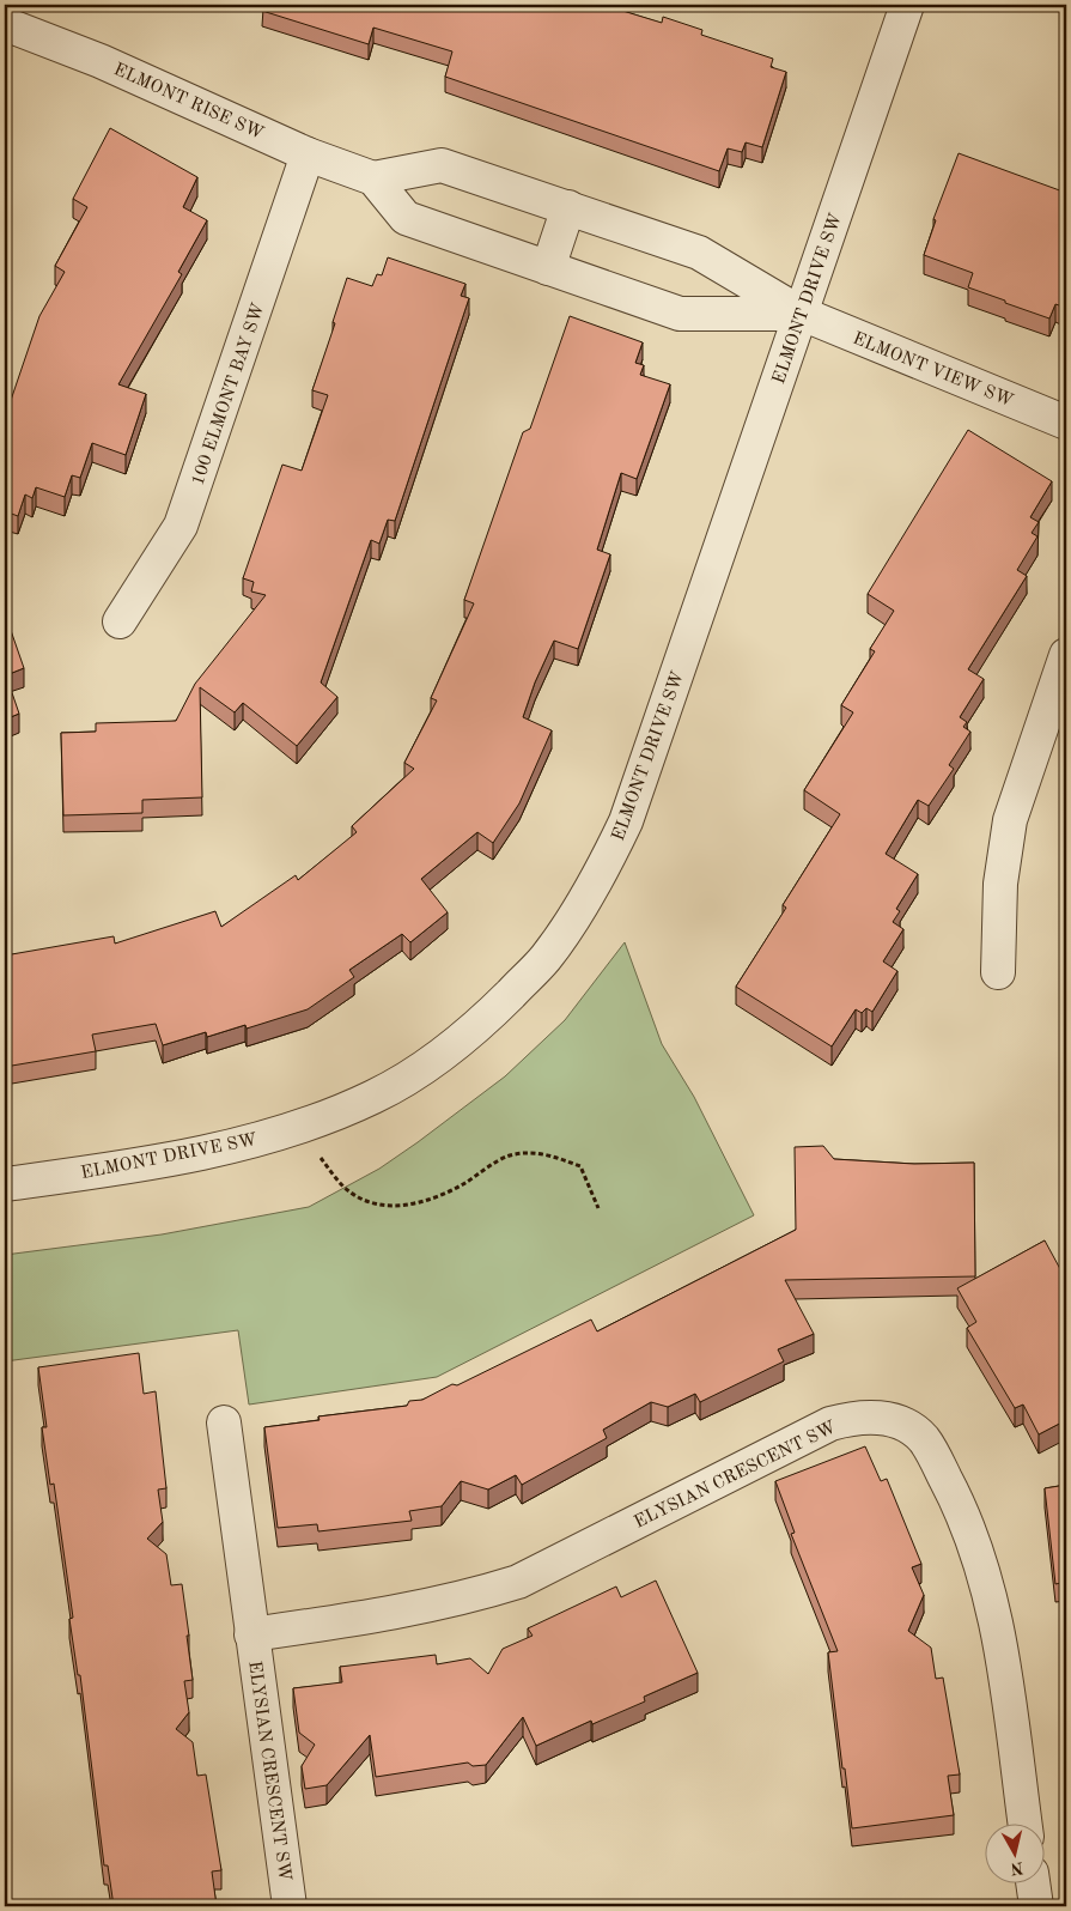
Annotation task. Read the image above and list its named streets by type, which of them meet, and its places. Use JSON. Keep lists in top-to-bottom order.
{
  "streets": {
    "street": [
      "ELMONT RISE SW",
      "ELMONT DRIVE SW",
      "ELMONT VIEW SW",
      "100 ELMONT BAY SW",
      "ELYSIAN CRESCENT SW"
    ]
  },
  "crossings": [
    ["ELMONT RISE SW", "100 ELMONT BAY SW"],
    ["ELMONT DRIVE SW", "ELMONT VIEW SW"]
  ],
  "north": "bottom"
}
